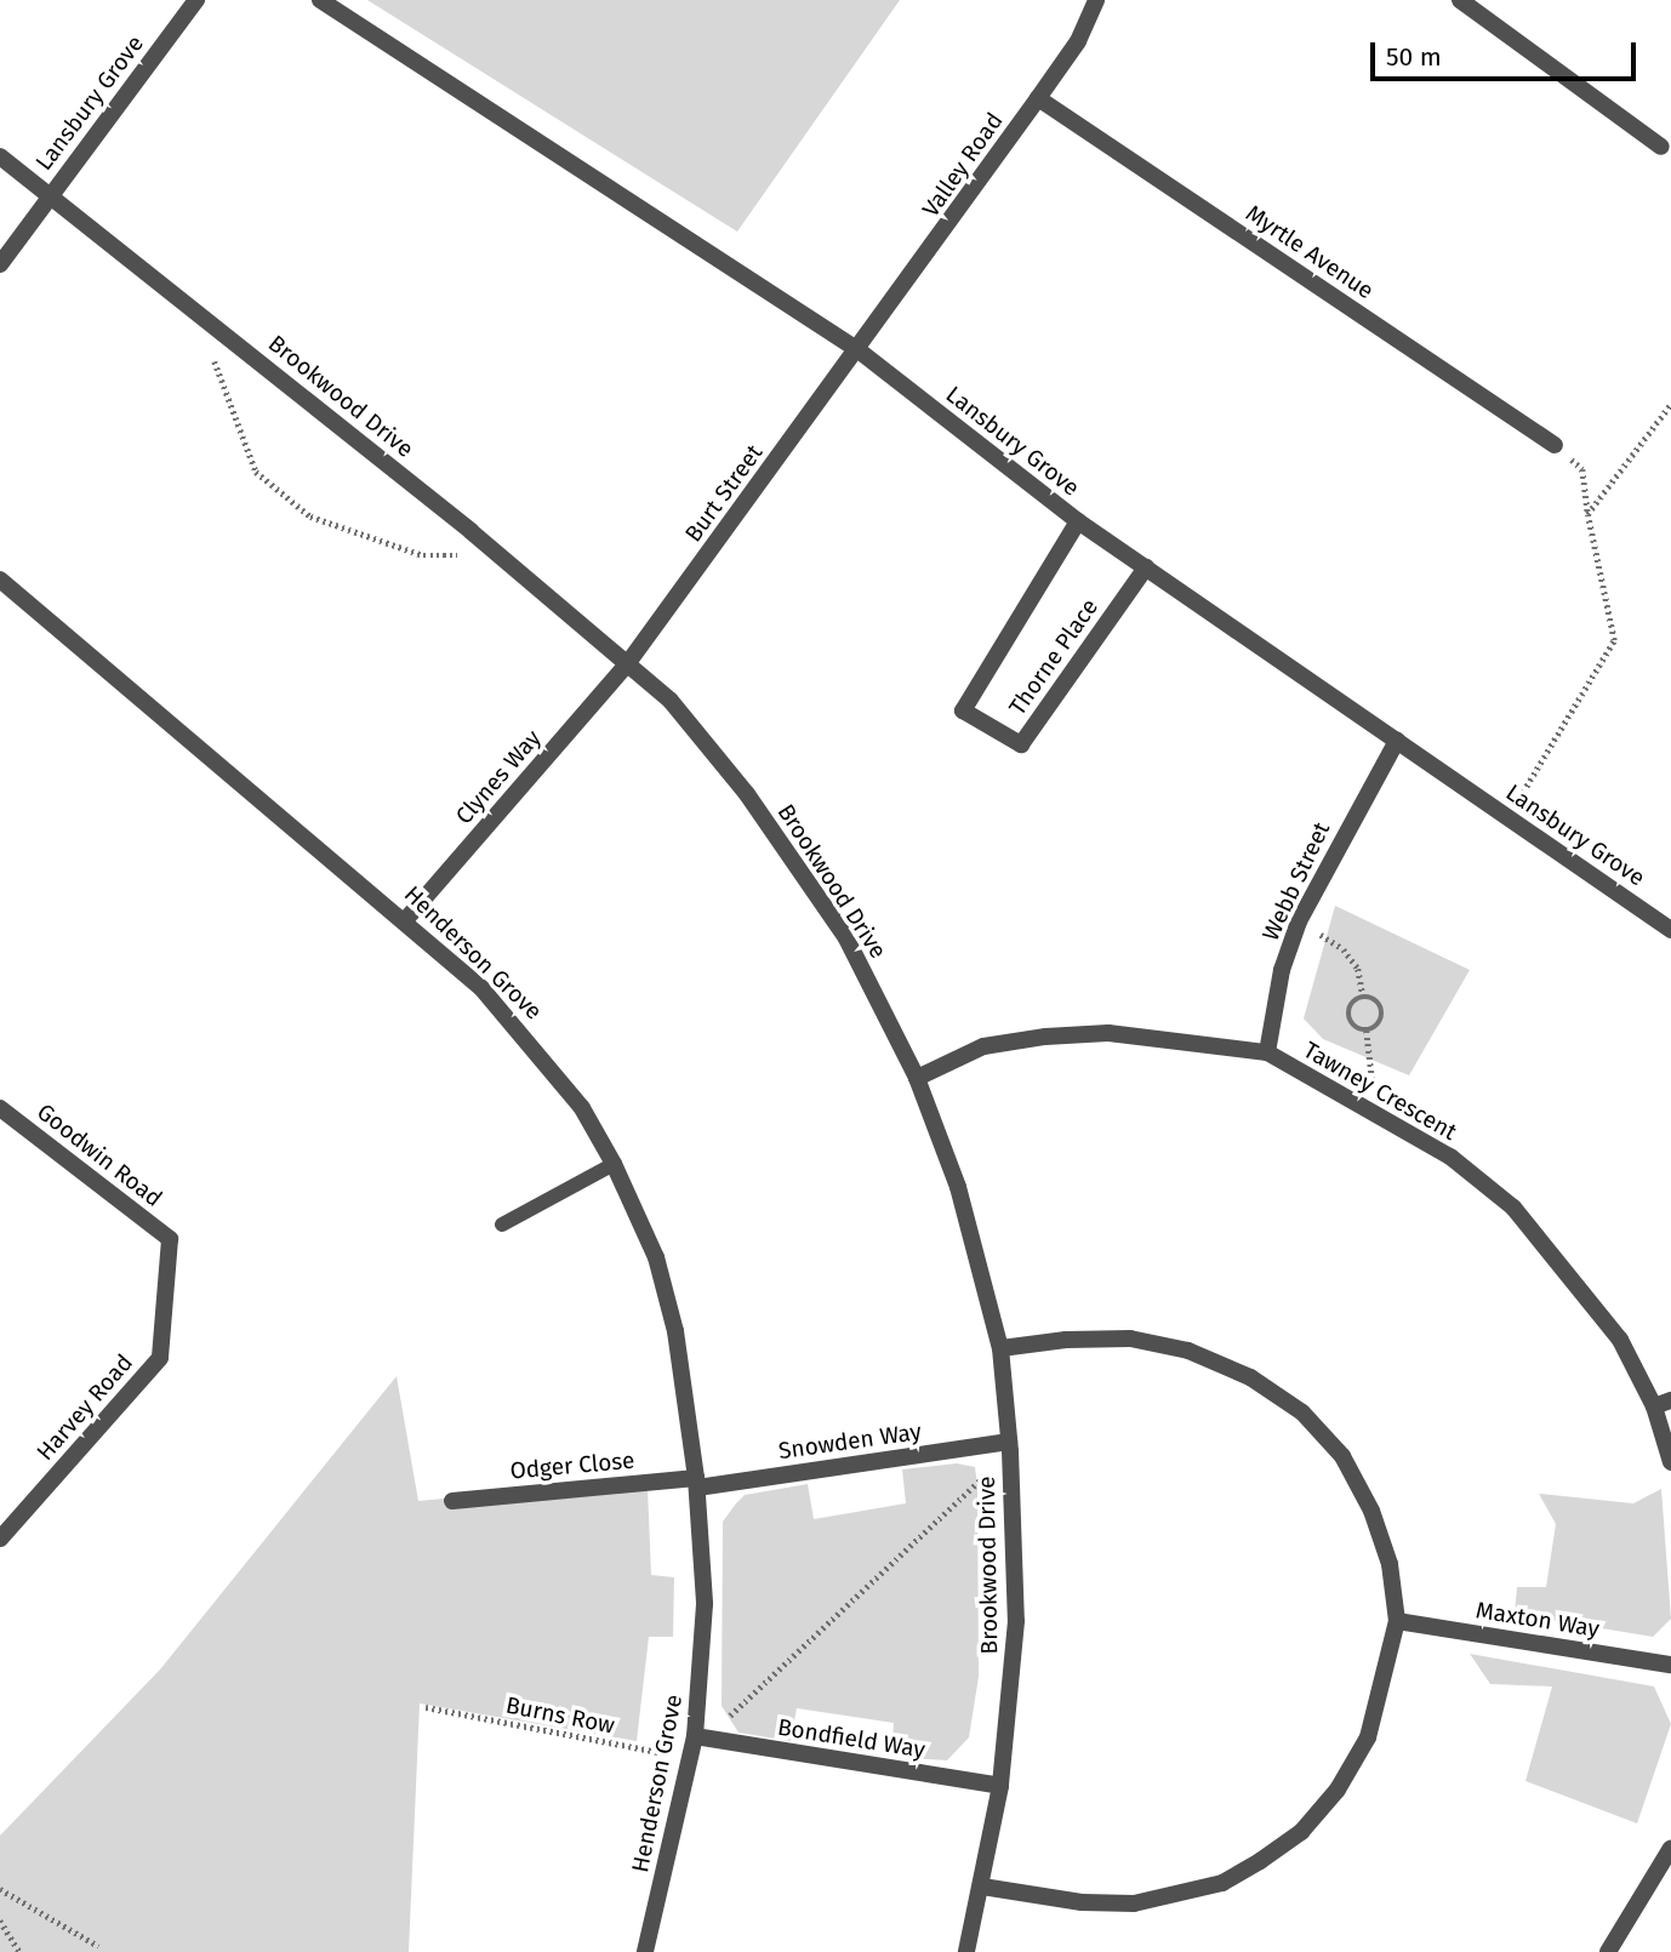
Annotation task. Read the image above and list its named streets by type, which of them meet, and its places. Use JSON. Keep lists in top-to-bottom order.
{
  "streets": {
    "street": [
      "Lansbury Grove",
      "Valley Road",
      "Myrtle Avenue",
      "Brookwood Drive",
      "Burt Street",
      "Thorne Place",
      "Clynes Way",
      "Webb Street",
      "Henderson Grove",
      "Tawney Crescent",
      "Goodwin Road",
      "Harvey Road",
      "Snowden Way",
      "Odger Close",
      "Maxton Way",
      "Bondfield Way"
    ],
    "path": ["Burns Row"]
  },
  "crossings": [
    ["Lansbury Grove", "Valley Road"],
    ["Lansbury Grove", "Brookwood Drive"],
    ["Lansbury Grove", "Burt Street"],
    ["Lansbury Grove", "Thorne Place"],
    ["Lansbury Grove", "Webb Street"],
    ["Valley Road", "Myrtle Avenue"],
    ["Valley Road", "Burt Street"],
    ["Brookwood Drive", "Burt Street"],
    ["Brookwood Drive", "Clynes Way"],
    ["Brookwood Drive", "Tawney Crescent"],
    ["Brookwood Drive", "Snowden Way"],
    ["Brookwood Drive", "Bondfield Way"],
    ["Burt Street", "Clynes Way"],
    ["Clynes Way", "Henderson Grove"],
    ["Webb Street", "Tawney Crescent"],
    ["Henderson Grove", "Snowden Way"],
    ["Henderson Grove", "Odger Close"],
    ["Henderson Grove", "Burns Row"],
    ["Henderson Grove", "Bondfield Way"],
    ["Goodwin Road", "Harvey Road"],
    ["Snowden Way", "Odger Close"]
  ],
  "scale_bar": "50 m"
}
